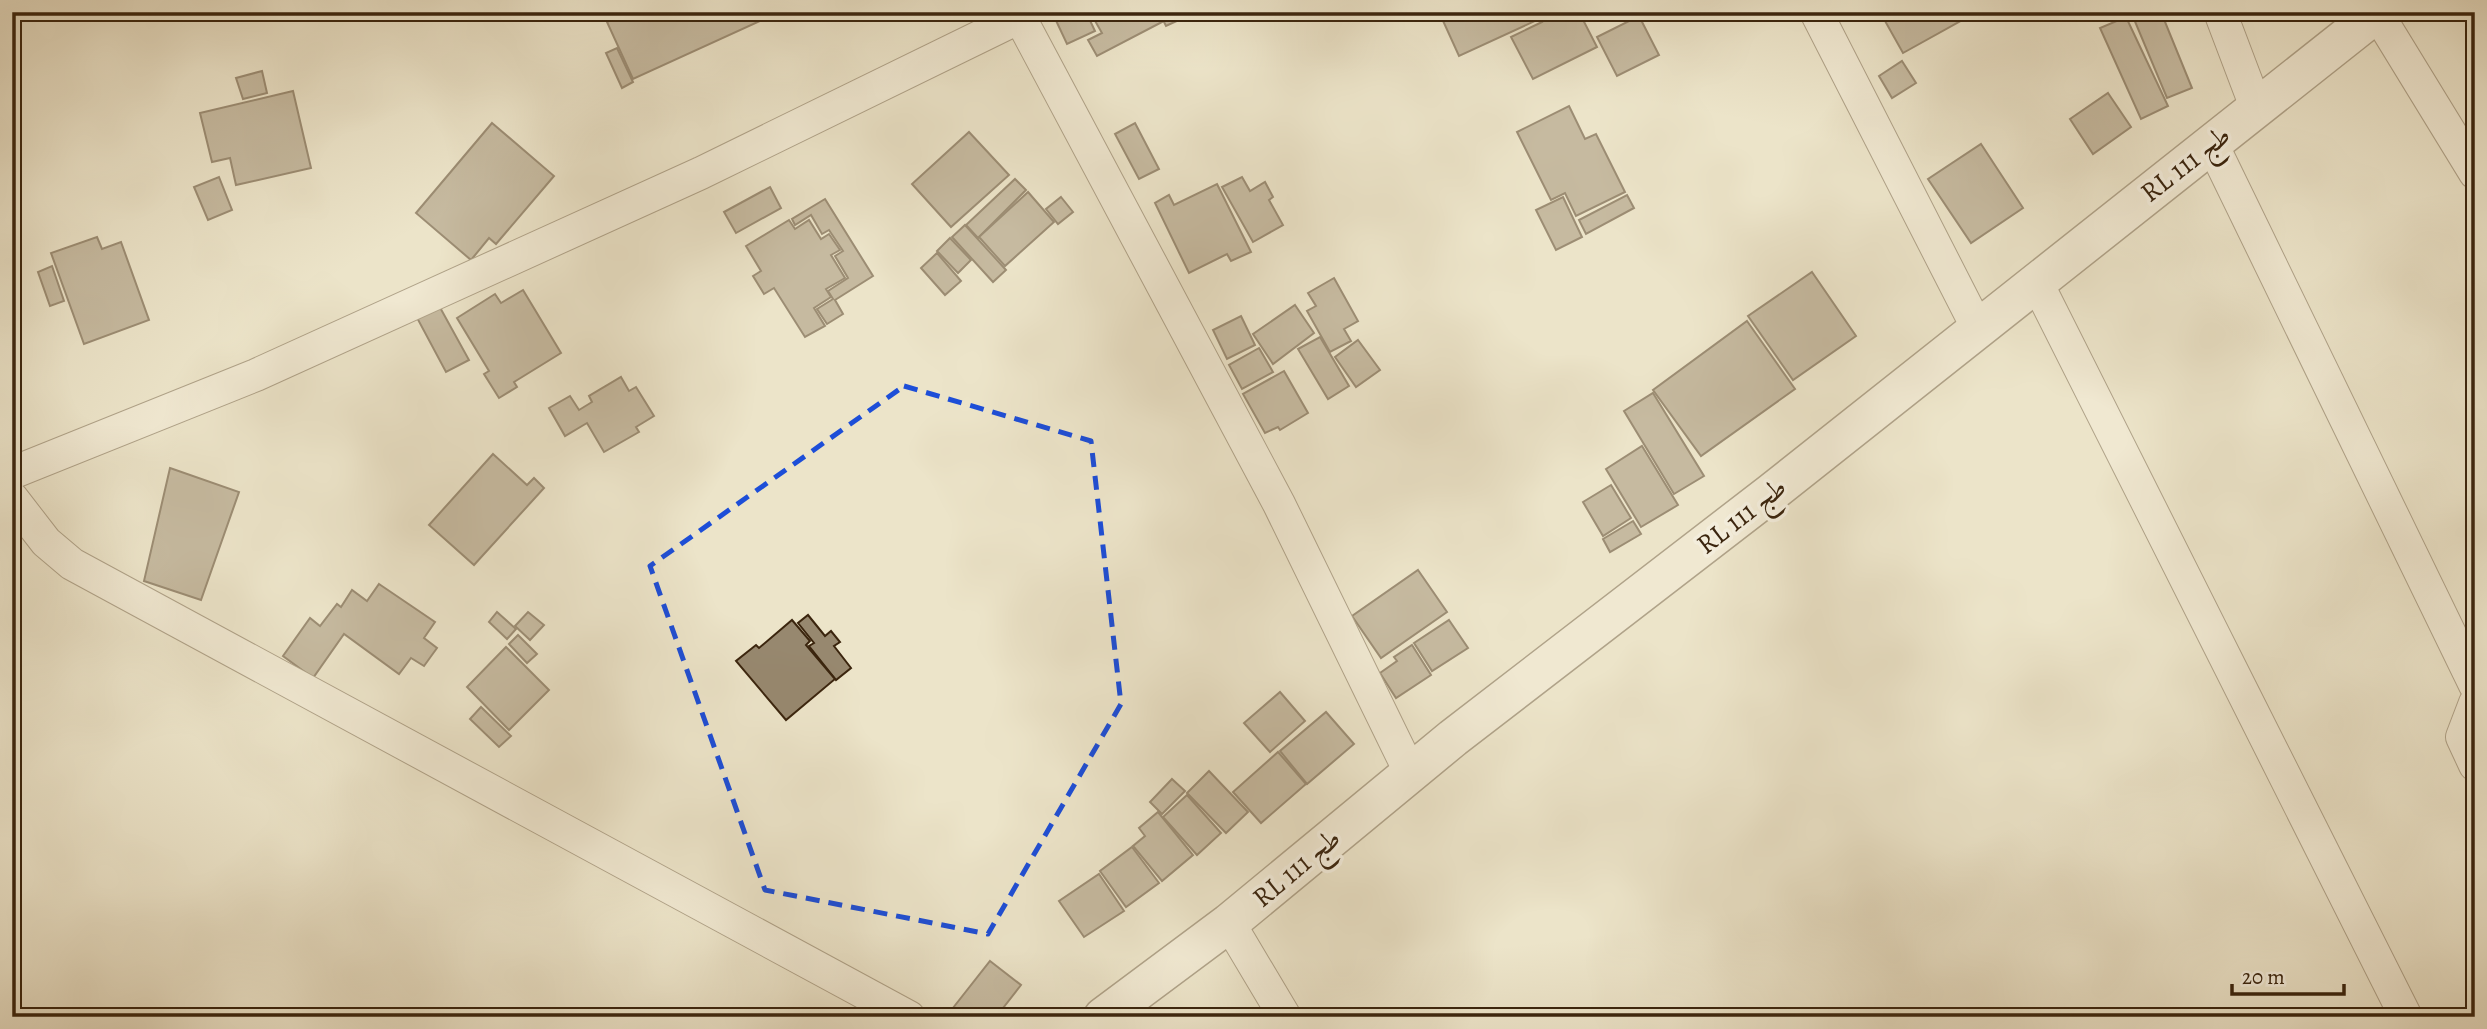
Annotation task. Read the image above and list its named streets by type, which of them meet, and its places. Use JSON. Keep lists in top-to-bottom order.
{
  "streets": {
    "street": ["RL طج 111"]
  },
  "scale_bar": "20 m"
}
